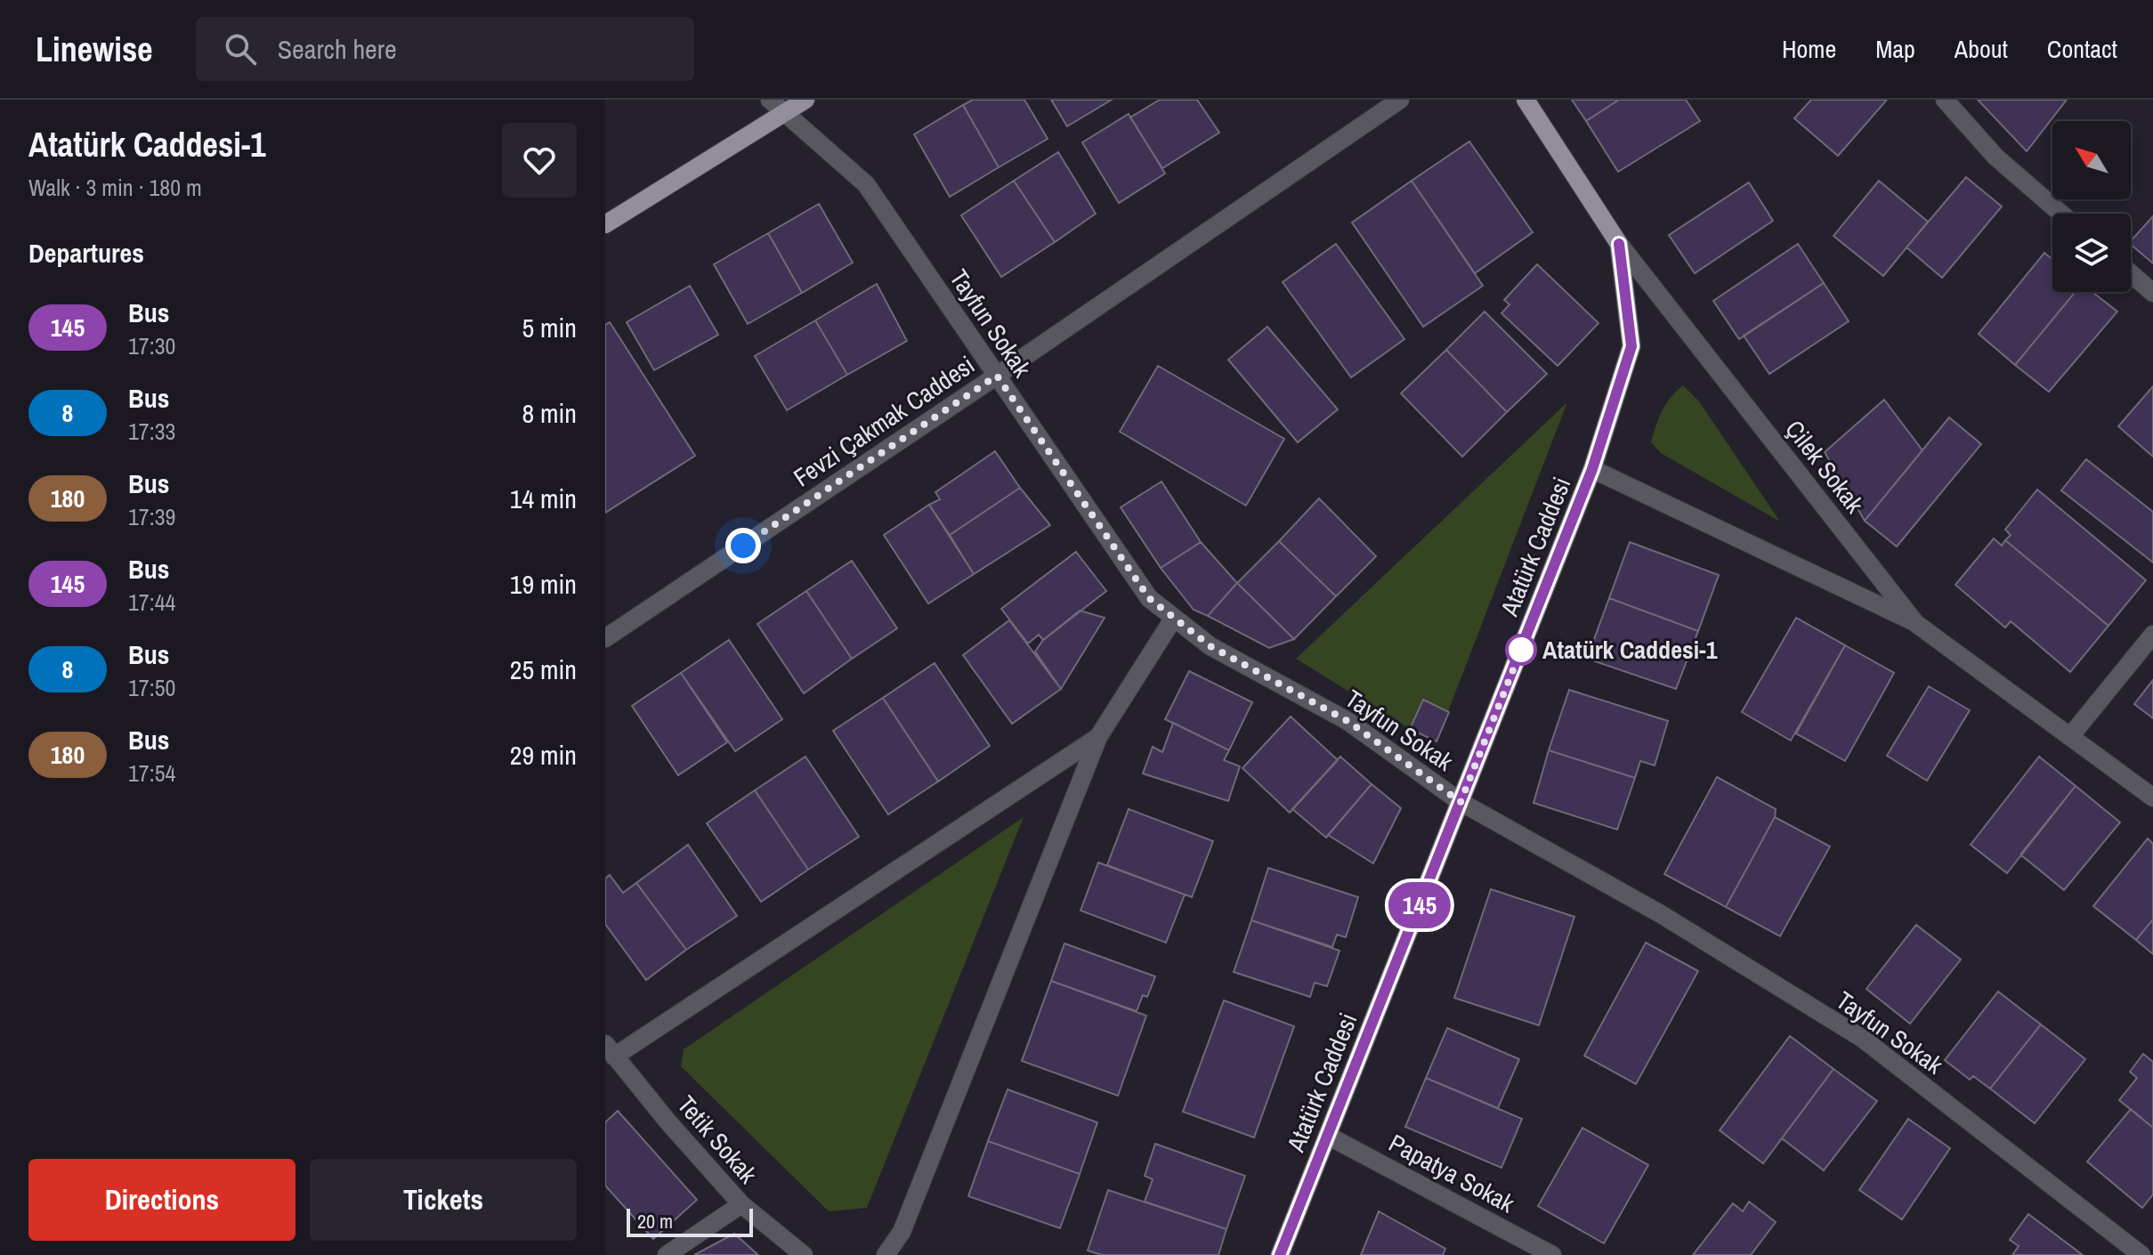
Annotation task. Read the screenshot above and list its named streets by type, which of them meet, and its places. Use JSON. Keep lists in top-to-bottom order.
{
  "streets": {
    "main road": ["Çilek Sokak", "Atatürk Caddesi"],
    "street": [
      "Tayfun Sokak",
      "Fevzi Çakmak Caddesi",
      "Tetik Sokak",
      "Papatya Sokak"
    ]
  },
  "crossings": [
    ["Tayfun Sokak", "Fevzi Çakmak Caddesi"],
    ["Tayfun Sokak", "Atatürk Caddesi"],
    ["Çilek Sokak", "Atatürk Caddesi"],
    ["Atatürk Caddesi", "Papatya Sokak"]
  ],
  "places": ["Atatürk Caddesi-1"],
  "lines": ["bus line 145"],
  "scale_bar": "20 m",
  "north": "top left",
  "page": {
    "header": "Linewise",
    "search": "Search here",
    "nav": [
      "Home",
      "Map",
      "About",
      "Contact"
    ],
    "heading": [
      ["Atatürk Caddesi-1", "Walk · 3 min · 180 m"],
      "Departures"
    ],
    "on_map": "145",
    "list": [
      {
        "mark": "145",
        "name": "Bus",
        "note": "17:30",
        "value": "5 min"
      },
      {
        "mark": "8",
        "name": "Bus",
        "note": "17:33",
        "value": "8 min"
      },
      {
        "mark": "180",
        "name": "Bus",
        "note": "17:39",
        "value": "14 min"
      },
      {
        "mark": "145",
        "name": "Bus",
        "note": "17:44",
        "value": "19 min"
      },
      {
        "mark": "8",
        "name": "Bus",
        "note": "17:50",
        "value": "25 min"
      },
      {
        "mark": "180",
        "name": "Bus",
        "note": "17:54",
        "value": "29 min"
      }
    ],
    "buttons": ["Directions", "Tickets"],
    "scale": "20 m"
  }
}
